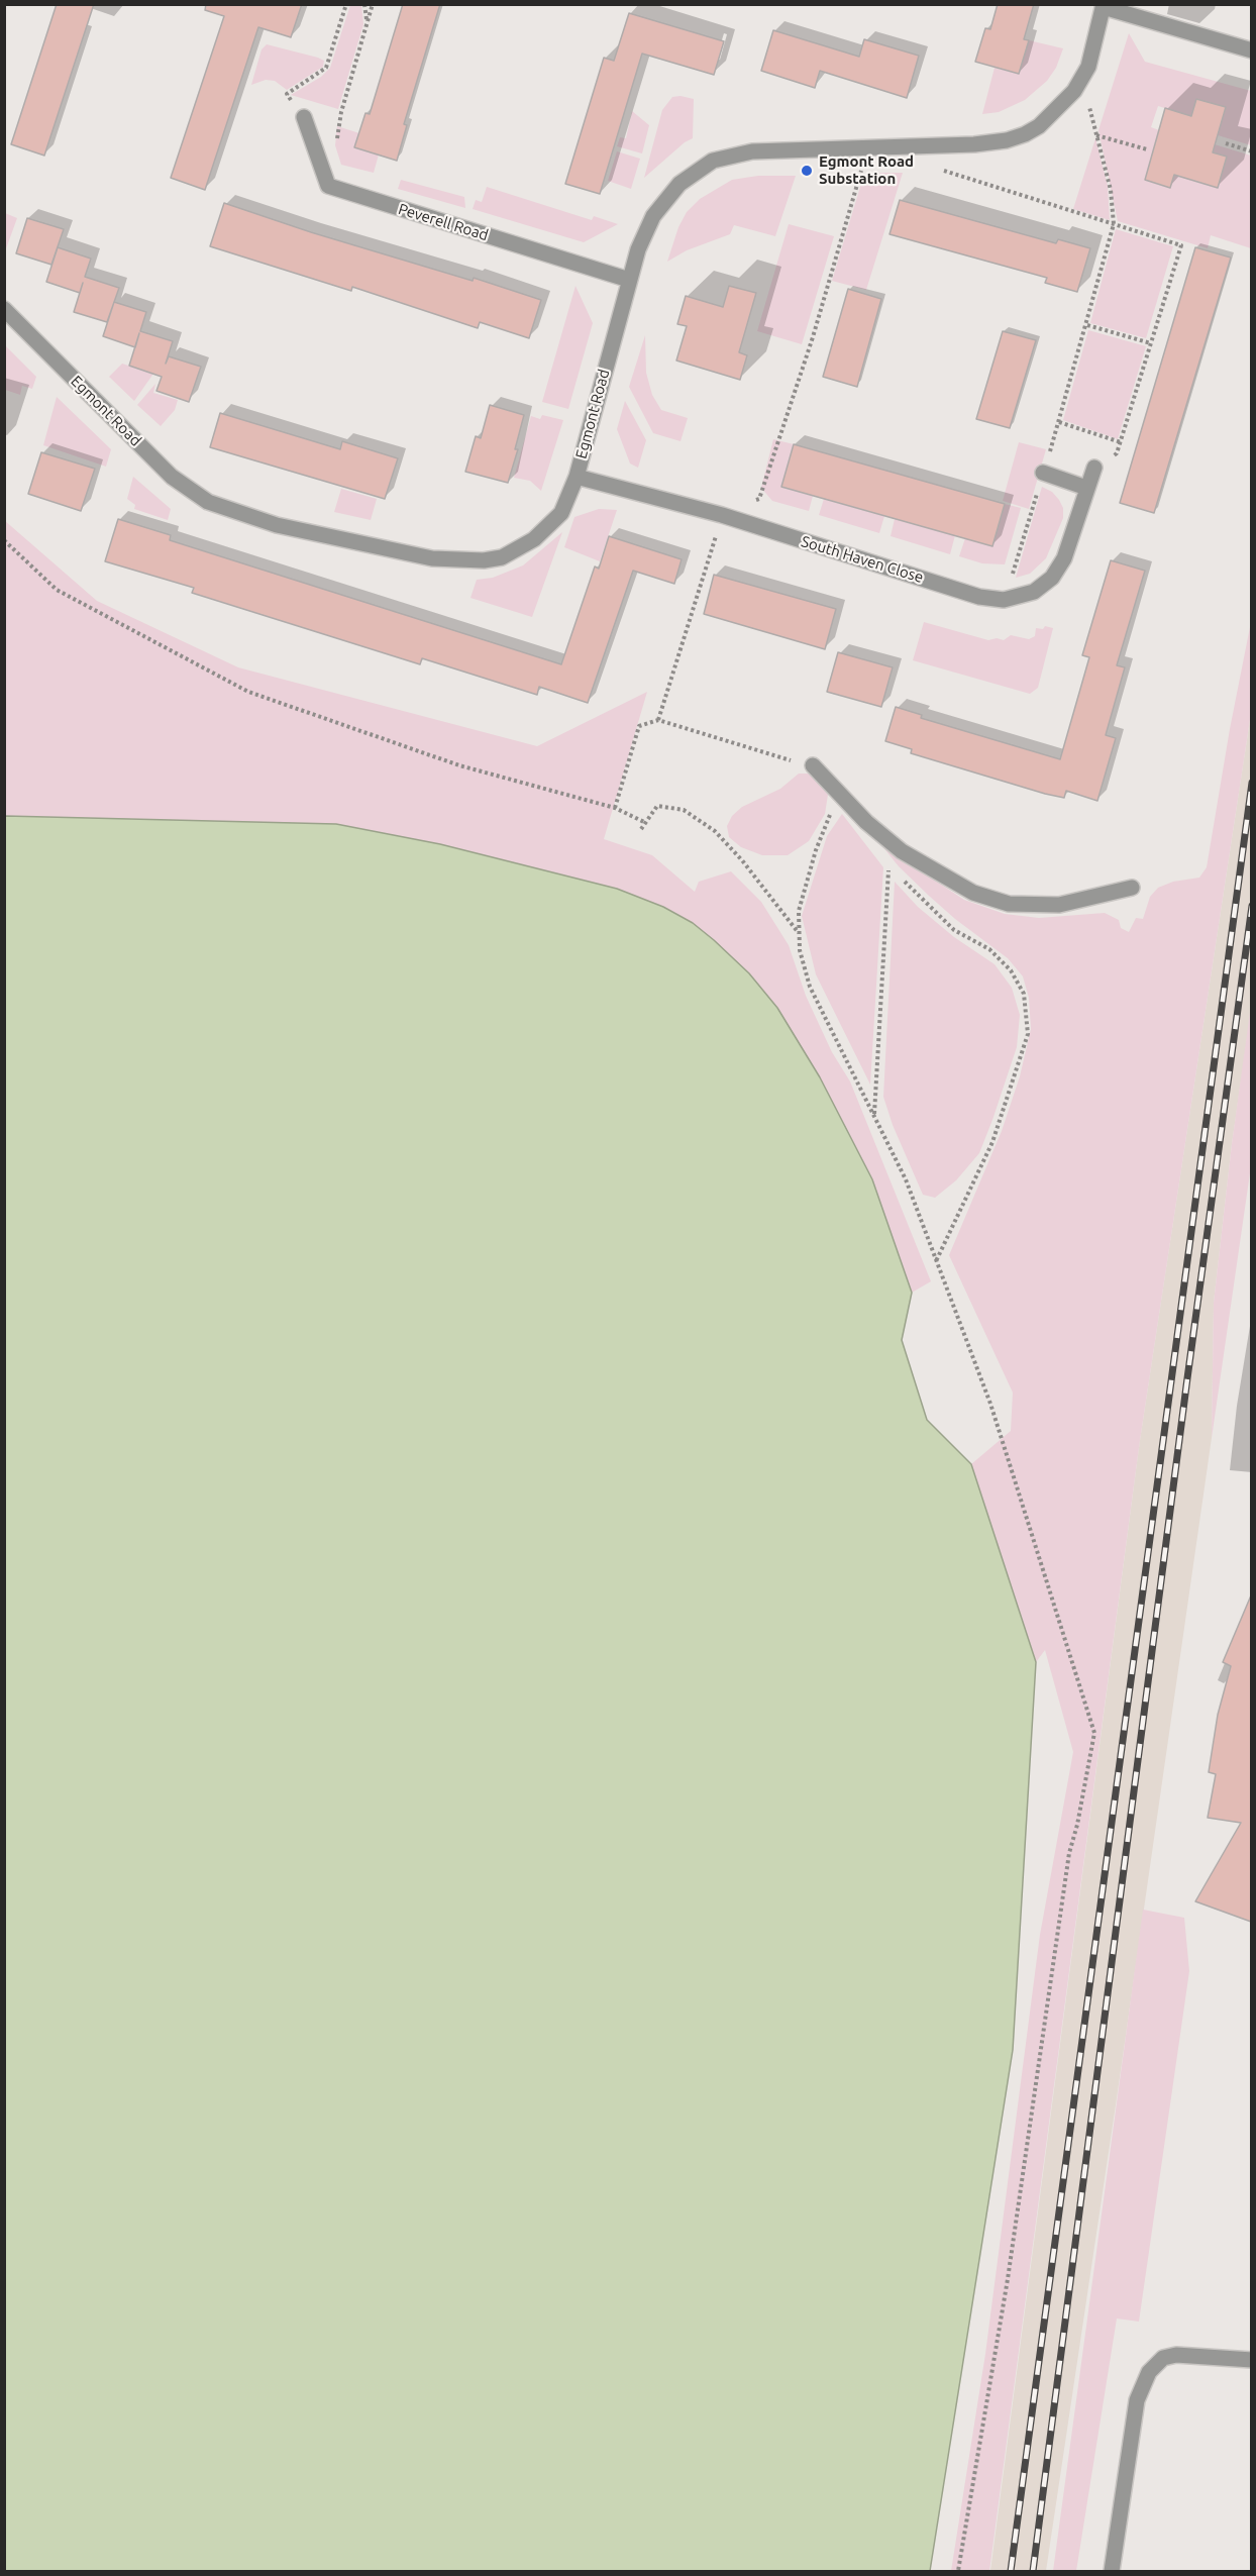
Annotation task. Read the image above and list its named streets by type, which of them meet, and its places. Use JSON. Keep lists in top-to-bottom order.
{
  "streets": {
    "street": ["Peverell Road", "Egmont Road", "South Haven Close"]
  },
  "crossings": [
    ["Peverell Road", "Egmont Road"],
    ["Egmont Road", "South Haven Close"]
  ],
  "places": ["Egmont Road Substation"]
}
